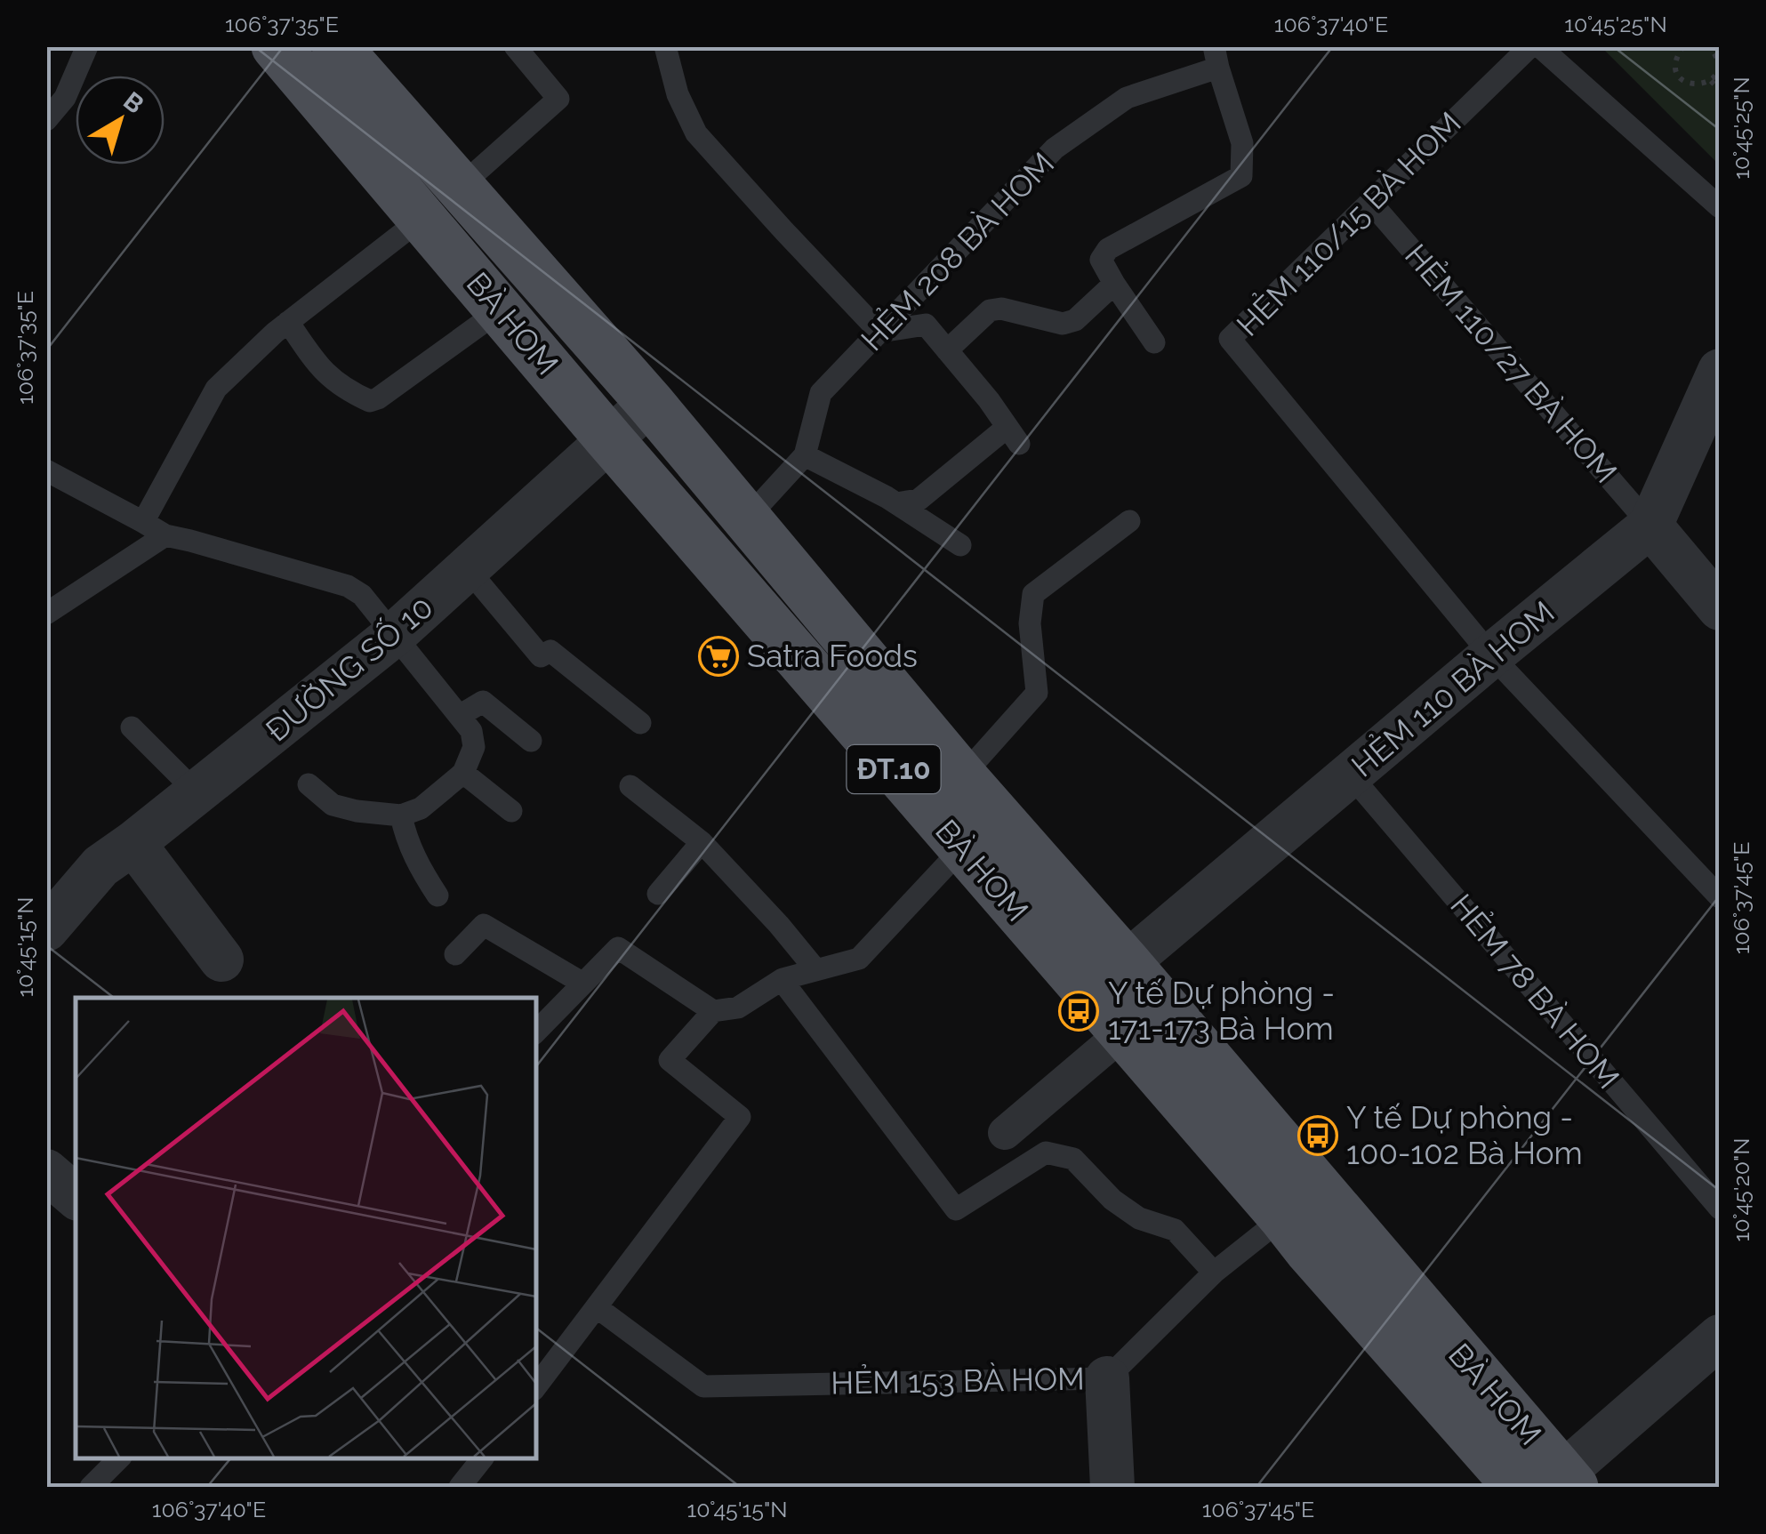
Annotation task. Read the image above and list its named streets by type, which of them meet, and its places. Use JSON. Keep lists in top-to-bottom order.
{
  "streets": {
    "main road": ["BÀ HOM", "ĐT.10"],
    "street": ["ĐƯỜNG SỐ 10", "HẺM 110 BÀ HOM"],
    "lane": [
      "HẺM 110/15 BÀ HOM",
      "HẺM 208 BÀ HOM",
      "HẺM 110/27 BÀ HOM",
      "HẺM 78 BÀ HOM",
      "HẺM 153 BÀ HOM"
    ]
  },
  "crossings": [
    ["HẺM 110/15 BÀ HOM", "HẺM 110/27 BÀ HOM"],
    ["HẺM 110/15 BÀ HOM", "HẺM 110 BÀ HOM"],
    ["HẺM 208 BÀ HOM", "BÀ HOM"],
    ["BÀ HOM", "ĐƯỜNG SỐ 10"],
    ["BÀ HOM", "HẺM 110 BÀ HOM"],
    ["BÀ HOM", "HẺM 153 BÀ HOM"],
    ["HẺM 110/27 BÀ HOM", "HẺM 110 BÀ HOM"],
    ["HẺM 110 BÀ HOM", "HẺM 78 BÀ HOM"]
  ],
  "places": {
    "supermarket": ["Satra Foods"],
    "bus stop": ["Y tế Dự phòng - 171-173 Bà Hom", "Y tế Dự phòng - 100-102 Bà Hom"]
  },
  "north": "top right",
  "coordinates": [
    "106°37'35\"E",
    "106°37'40\"E",
    "10°45'25\"N",
    "106°37'45\"E",
    "10°45'15\"N",
    "10°45'20\"N"
  ]
}
